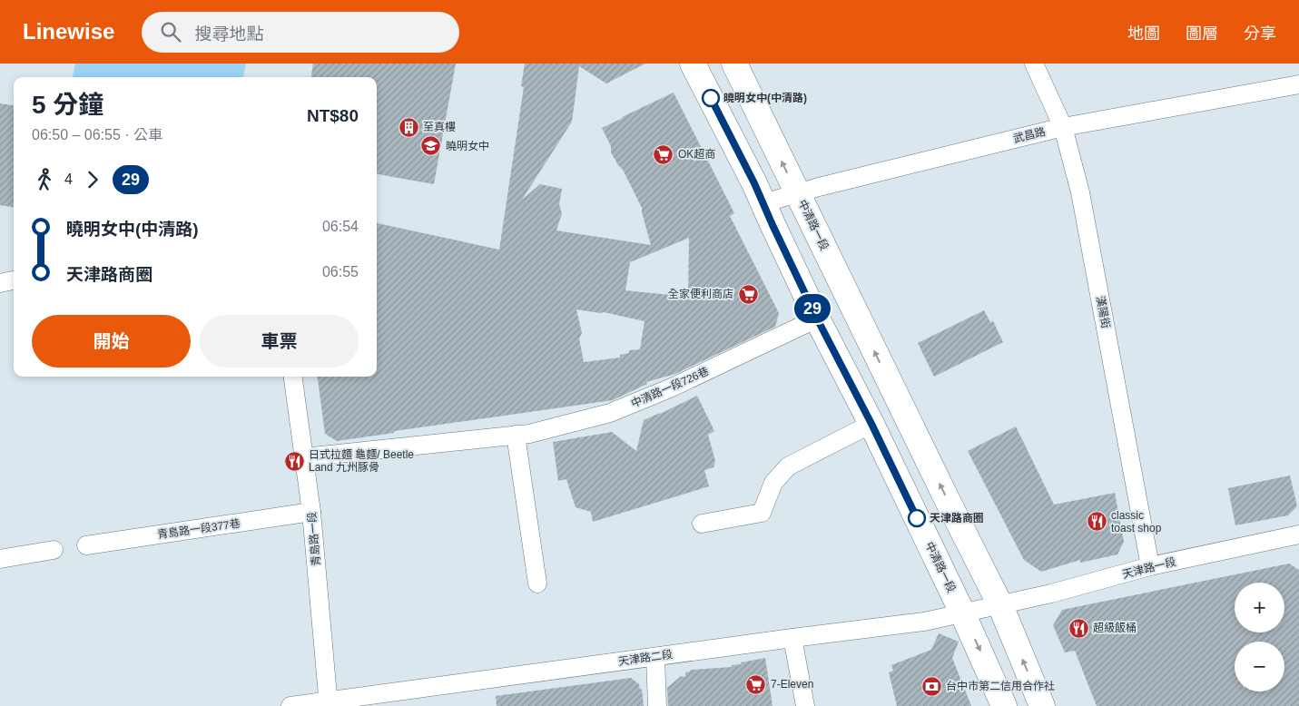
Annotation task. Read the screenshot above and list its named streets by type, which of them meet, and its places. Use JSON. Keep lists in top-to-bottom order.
{
  "streets": {
    "main road": ["中清路一段"],
    "street": [
      "武昌路",
      "漢陽街",
      "中清路一段726巷",
      "青島路一段377巷",
      "青島路一段",
      "天津路一段",
      "天津路二段"
    ]
  },
  "crossings": [
    ["武昌路", "中清路一段"],
    ["武昌路", "漢陽街"],
    ["中清路一段", "中清路一段726巷"],
    ["中清路一段", "天津路一段"],
    ["中清路一段", "天津路二段"],
    ["漢陽街", "天津路一段"],
    ["中清路一段726巷", "青島路一段"],
    ["青島路一段377巷", "青島路一段"],
    ["青島路一段", "天津路二段"],
    ["天津路一段", "天津路二段"]
  ],
  "places": {
    "other": ["曉明女中(中清路)", "天津路商圈"],
    "building": ["至真樓"],
    "school or university": ["曉明女中"],
    "supermarket": ["OK超商", "全家便利商店", "7-Eleven"],
    "restaurant": ["日式拉麵 龜麵/ Beetle Land 九州豚骨", "classic toast shop", "超級飯桶"],
    "bank": ["台中市第二信用合作社"]
  },
  "lines": ["bus line 29"],
  "page": {
    "header": "Linewise",
    "search": "搜尋地點",
    "nav": ["地圖", "圖層", "分享"],
    "on_map": "29",
    "heading": ["5 分鐘", "06:50 – 06:55 · 公車", "NT$80"],
    "legs": ["4", "29"],
    "list": [
      {
        "name": "曉明女中(中清路)",
        "value": "06:54"
      },
      {
        "name": "天津路商圈",
        "value": "06:55"
      }
    ],
    "buttons": ["開始", "車票"],
    "map_buttons": ["+", "−"]
  }
}
